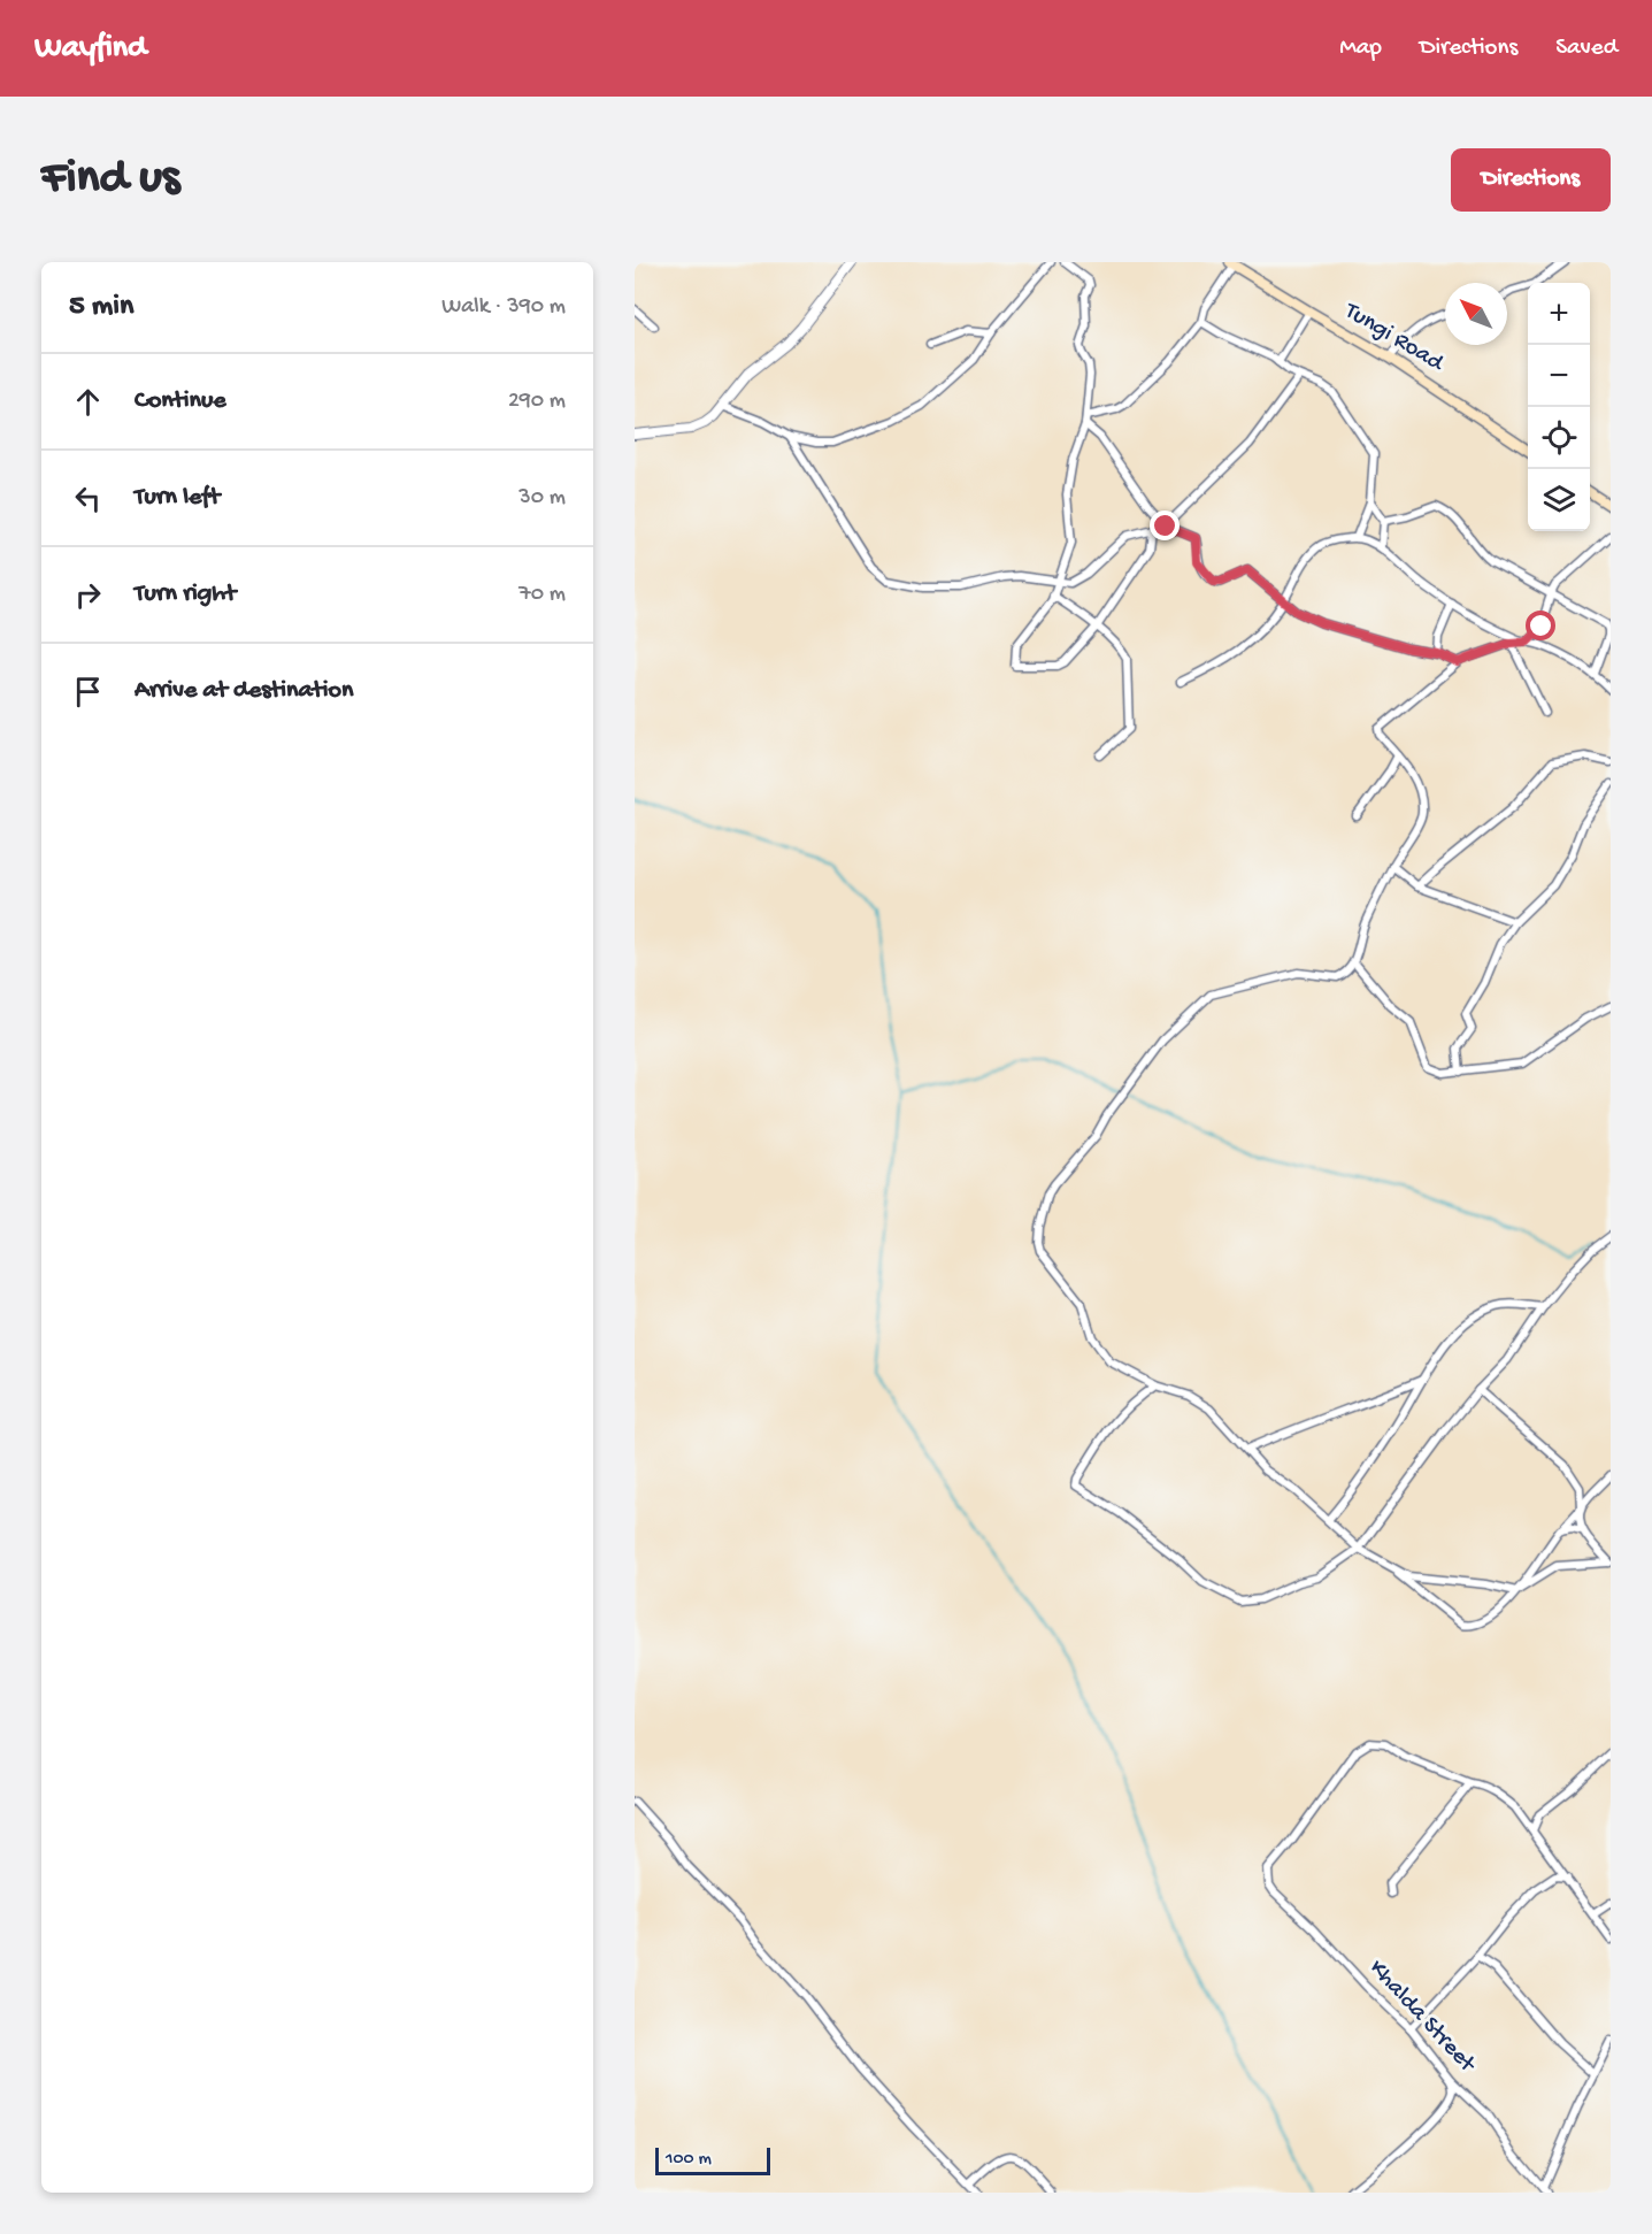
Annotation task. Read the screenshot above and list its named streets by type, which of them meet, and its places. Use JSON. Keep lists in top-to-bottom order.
{
  "streets": {
    "main road": ["Tungi Road"],
    "street": ["Khalda Street"]
  },
  "scale_bar": "100 m",
  "north": "top left",
  "page": {
    "header": "Wayfind",
    "nav": ["Map", "Directions", "Saved"],
    "buttons": "Directions",
    "title": "Find us",
    "heading": ["5 min", "Walk · 390 m"],
    "map_buttons": ["+", "−"],
    "list": [
      ["Continue", "290 m"],
      ["Turn left", "30 m"],
      ["Turn right", "70 m"],
      "Arrive at destination"
    ],
    "scale": "100 m"
  }
}
